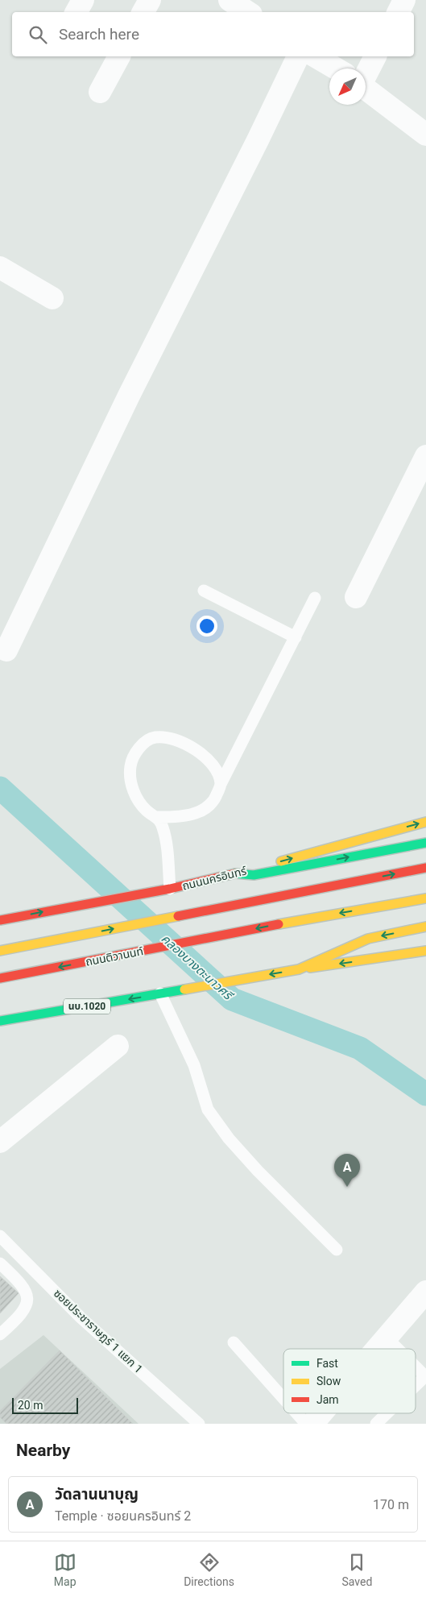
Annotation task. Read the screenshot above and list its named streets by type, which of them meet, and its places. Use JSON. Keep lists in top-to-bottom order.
{
  "streets": {
    "main road": ["ถนนนครอินทร์", "ถนนติวานนท์", "นบ.1020"],
    "lane": ["ซอยประชาราษฎร์ 1 แยก 1"]
  },
  "water": ["คลองบางตะนาวศรี"],
  "legend": ["Fast", "Slow", "Jam"],
  "scale_bar": "20 m",
  "north": "bottom left",
  "page": {
    "search": "Search here",
    "pins": "A",
    "scale": "20 m",
    "heading": "Nearby",
    "list": [
      {
        "mark": "A",
        "name": "วัดลานนาบุญ",
        "note": "Temple · ซอยนครอินทร์ 2",
        "value": "170 m"
      }
    ],
    "nav": ["Map", "Directions", "Saved"]
  }
}
